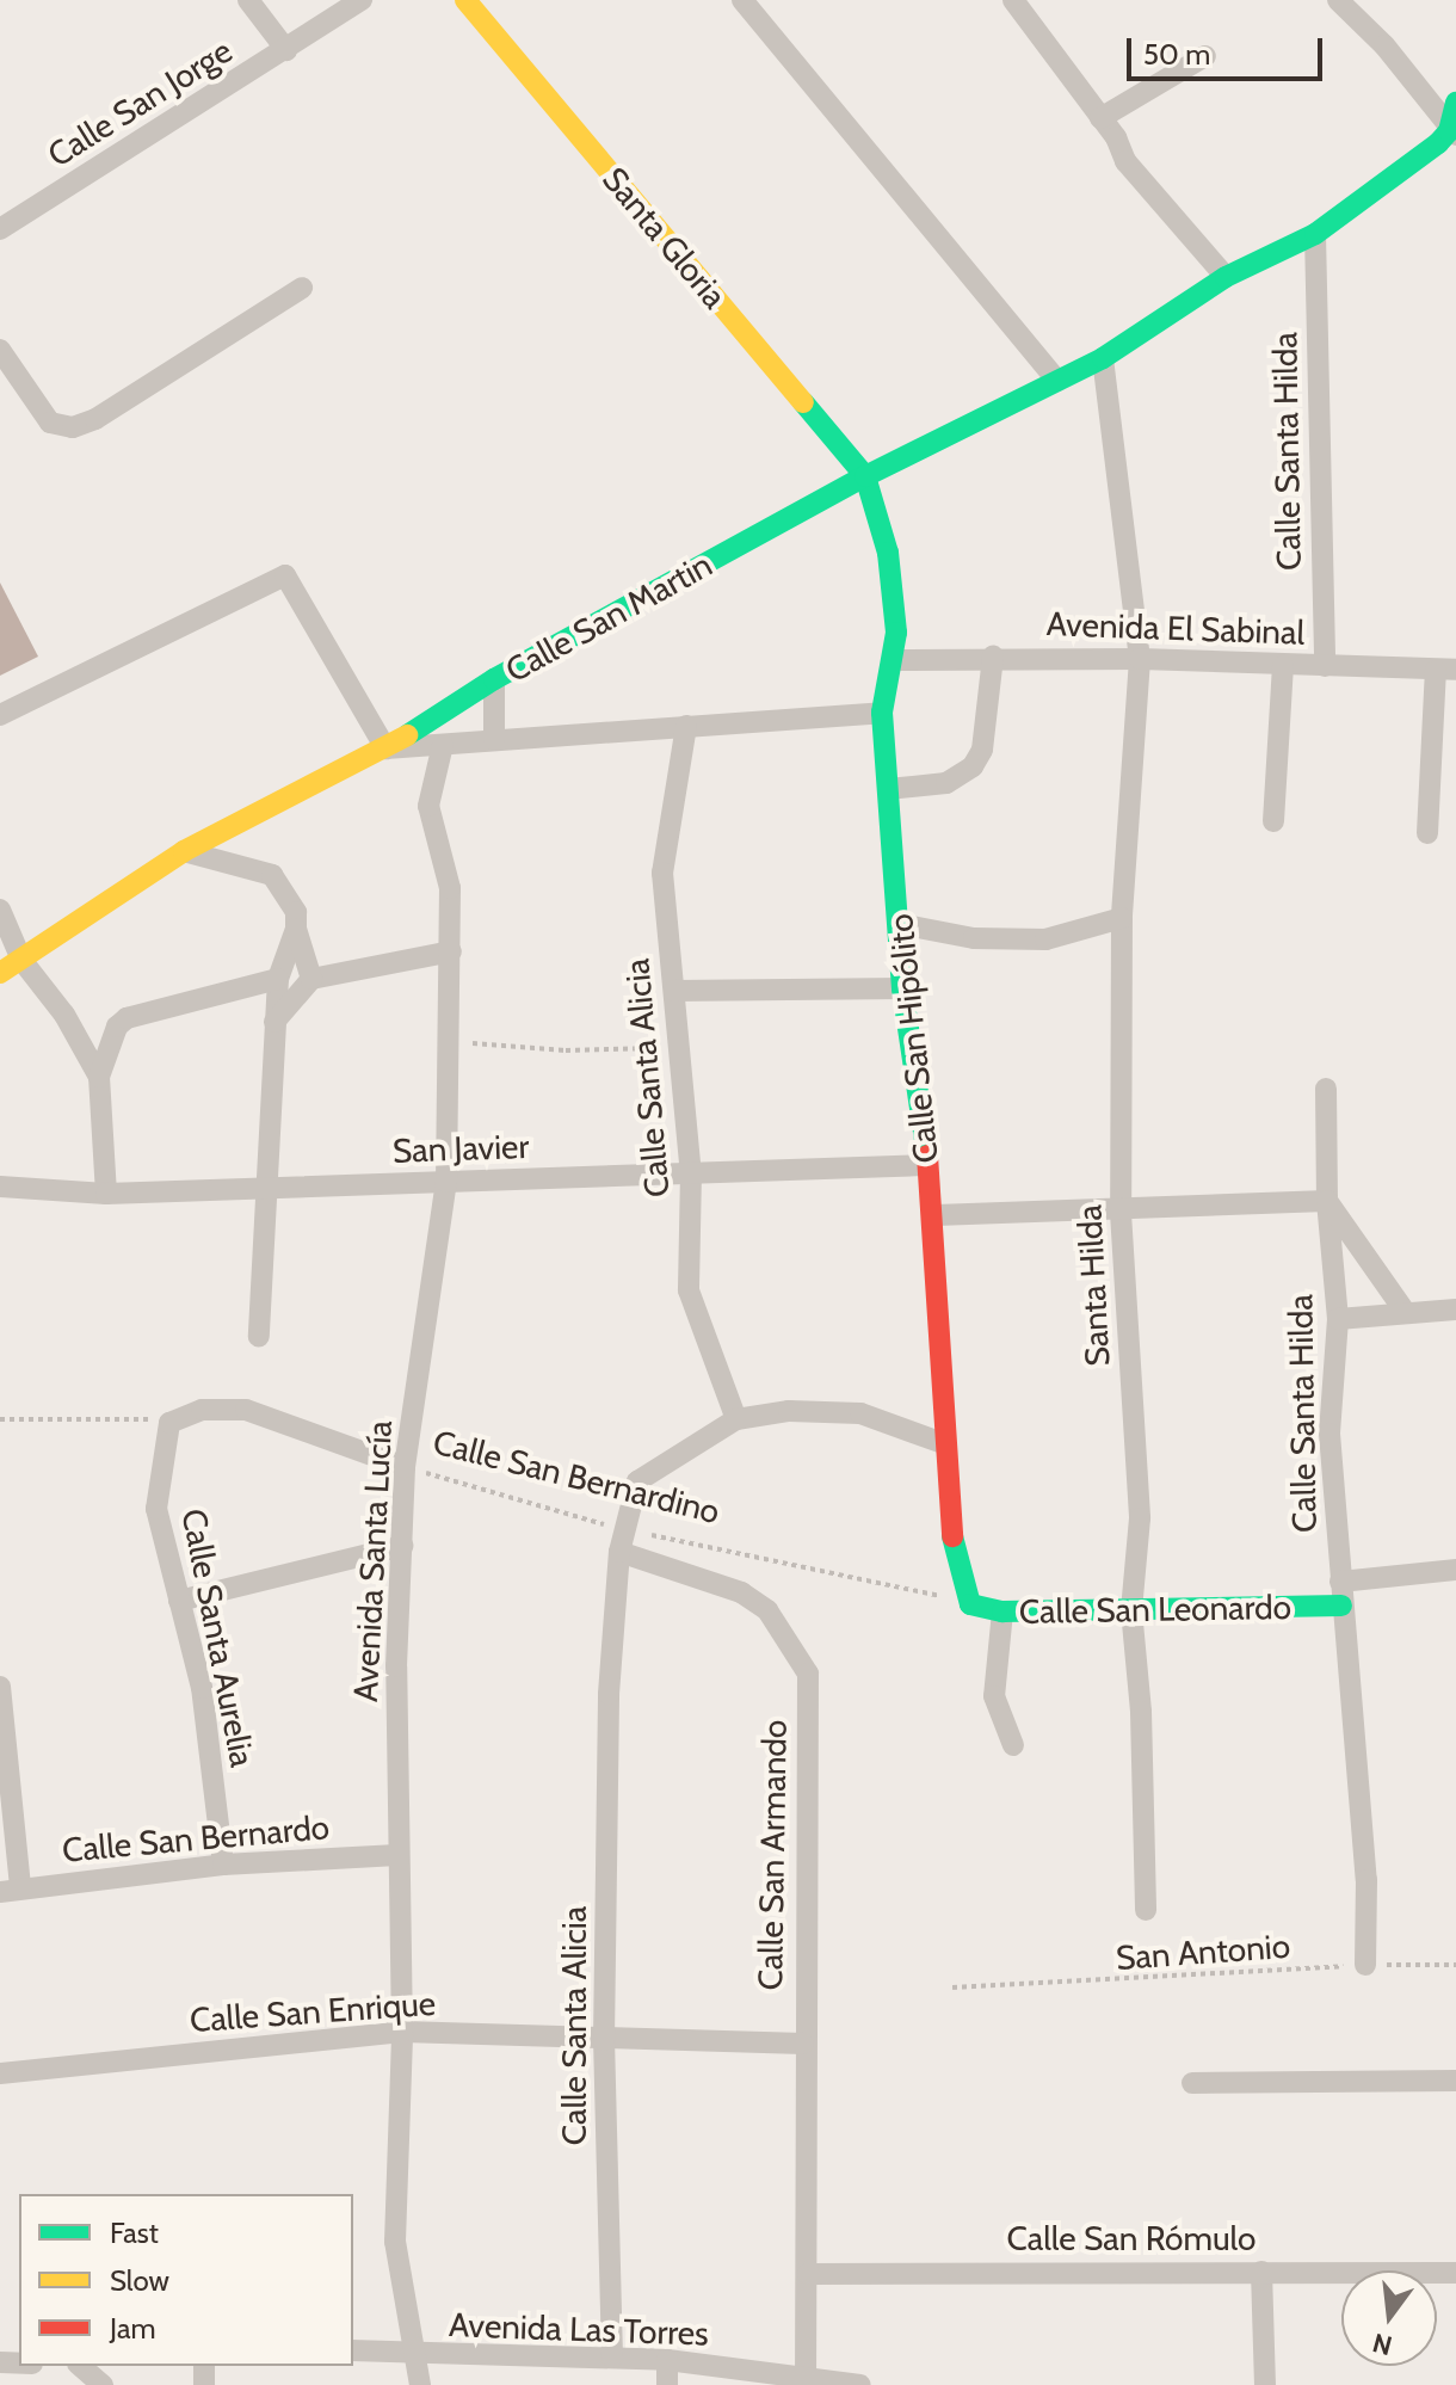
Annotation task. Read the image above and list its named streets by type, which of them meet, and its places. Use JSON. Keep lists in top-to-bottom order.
{
  "streets": {
    "street": [
      "Calle San Jorge",
      "Santa Gloria",
      "Calle Santa Hilda",
      "Calle San Martin",
      "Avenida El Sabinal",
      "Calle San Hipólito",
      "Calle Santa Alicia",
      "San Javier",
      "Santa Hilda",
      "Calle San Bernardino",
      "Avenida Santa Lucía",
      "Calle San Leonardo",
      "Calle Santa Aurelia",
      "Calle San Bernardo",
      "Calle San Armando",
      "Calle San Enrique",
      "Calle San Rómulo",
      "Avenida Las Torres"
    ],
    "path": ["San Antonio"]
  },
  "crossings": [
    ["Santa Gloria", "Calle San Martin"],
    ["Santa Gloria", "Calle San Hipólito"],
    ["Calle Santa Hilda", "Calle San Martin"],
    ["Calle Santa Hilda", "Avenida El Sabinal"],
    ["Calle Santa Hilda", "Calle San Leonardo"],
    ["Calle Santa Hilda", "San Antonio"],
    ["Calle San Martin", "Calle San Hipólito"],
    ["Calle San Martin", "Santa Hilda"],
    ["Avenida El Sabinal", "Calle San Hipólito"],
    ["Avenida El Sabinal", "Santa Hilda"],
    ["Calle San Hipólito", "San Javier"],
    ["Calle San Hipólito", "Calle San Bernardino"],
    ["Calle San Hipólito", "Calle San Leonardo"],
    ["Calle Santa Alicia", "San Javier"],
    ["Calle Santa Alicia", "Calle San Bernardino"],
    ["Calle Santa Alicia", "Calle San Armando"],
    ["Calle Santa Alicia", "Calle San Enrique"],
    ["Calle Santa Alicia", "Avenida Las Torres"],
    ["San Javier", "Avenida Santa Lucía"],
    ["Santa Hilda", "Calle San Leonardo"],
    ["Calle San Bernardino", "Avenida Santa Lucía"],
    ["Calle San Bernardino", "Calle San Leonardo"],
    ["Calle San Bernardino", "Calle Santa Aurelia"],
    ["Calle San Bernardino", "Calle San Armando"],
    ["Avenida Santa Lucía", "Calle San Bernardo"],
    ["Avenida Santa Lucía", "Calle San Enrique"],
    ["Avenida Santa Lucía", "Avenida Las Torres"],
    ["Calle Santa Aurelia", "Calle San Bernardo"],
    ["Calle San Armando", "Calle San Enrique"],
    ["Calle San Armando", "Calle San Rómulo"],
    ["Calle San Armando", "Avenida Las Torres"]
  ],
  "legend": ["Fast", "Slow", "Jam"],
  "scale_bar": "50 m",
  "north": "bottom"
}
